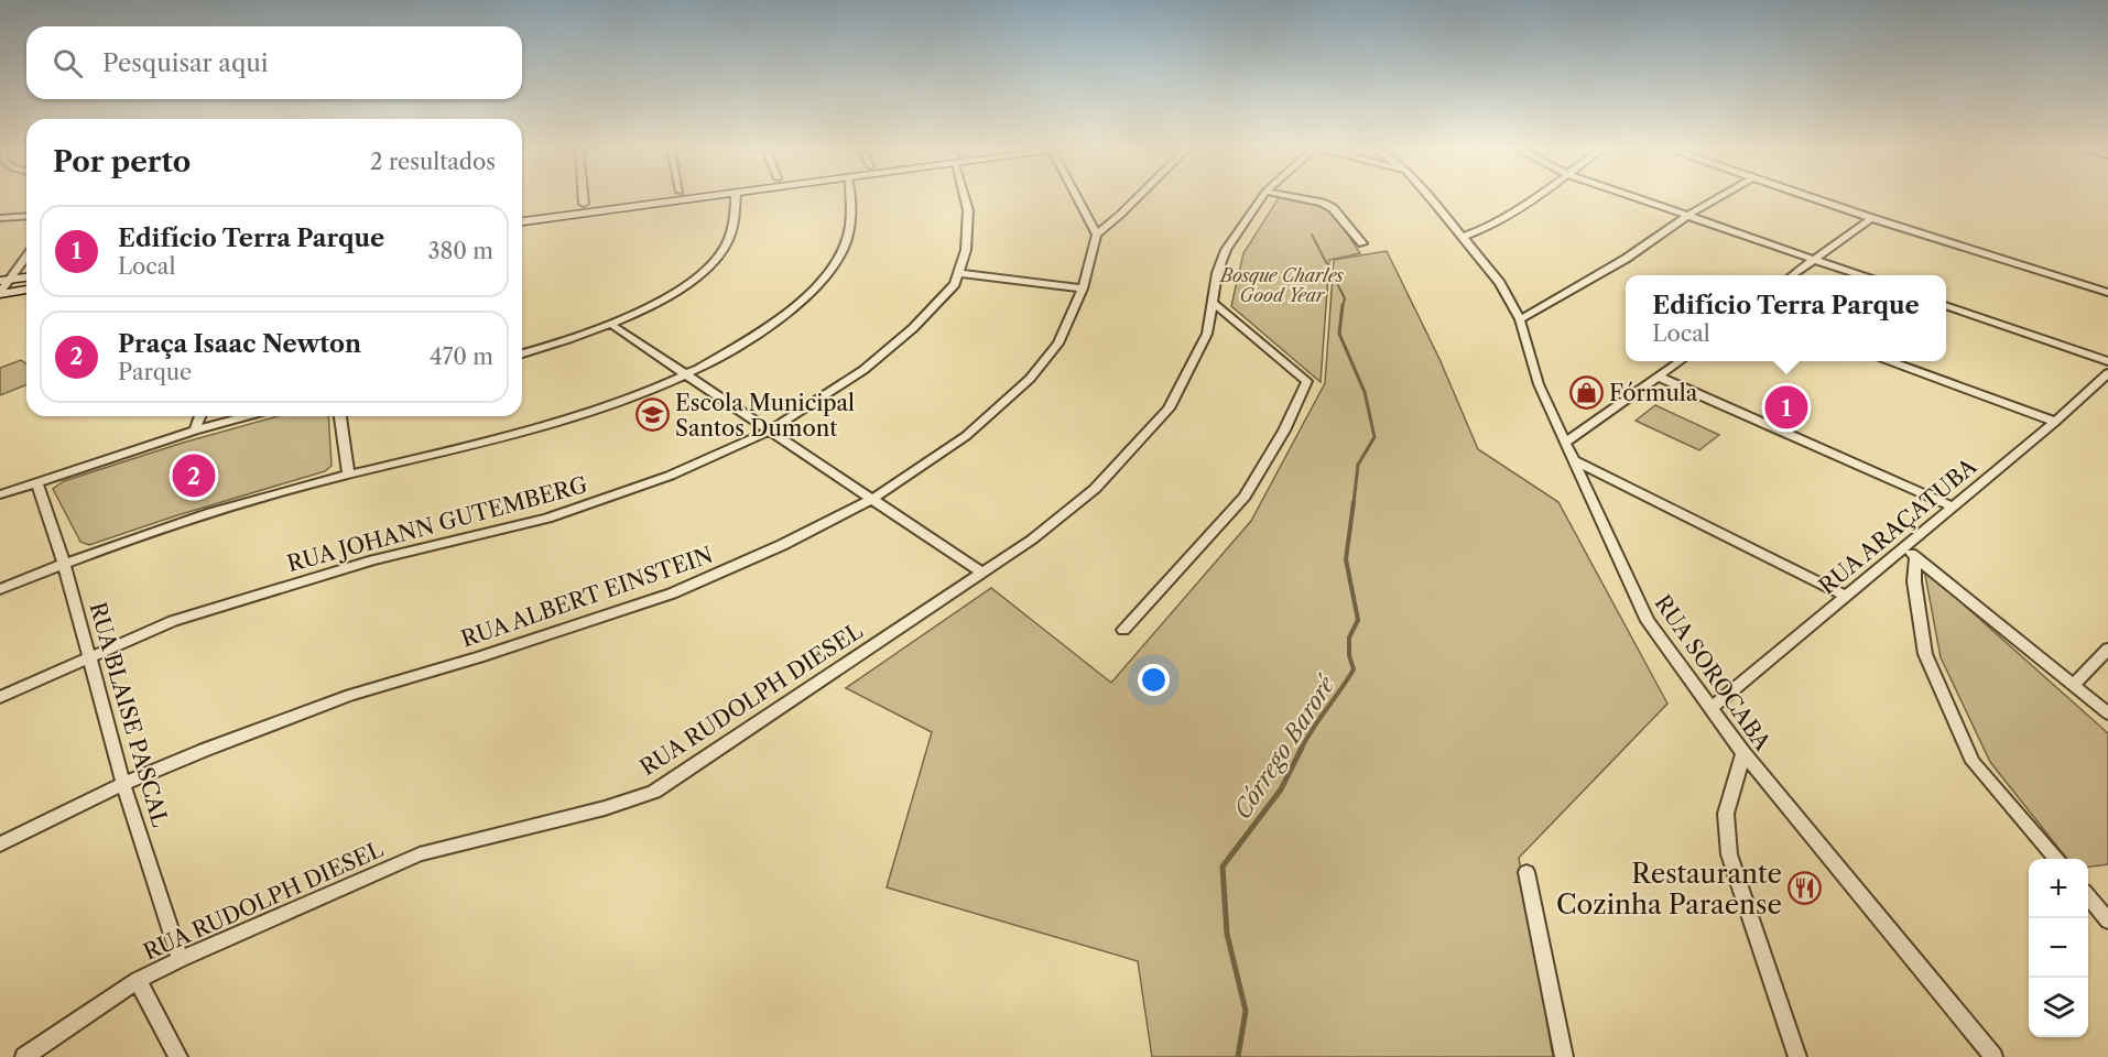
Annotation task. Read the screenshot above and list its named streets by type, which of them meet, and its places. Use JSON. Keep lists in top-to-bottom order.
{
  "streets": {
    "street": [
      "RUA JOHANN GUTEMBERG",
      "RUA ARAÇATUBA",
      "RUA ALBERT EINSTEIN",
      "RUA SOROCABA",
      "RUA RUDOLPH DIESEL",
      "RUA BLAISE PASCAL"
    ]
  },
  "crossings": [
    ["RUA JOHANN GUTEMBERG", "RUA BLAISE PASCAL"],
    ["RUA ARAÇATUBA", "RUA SOROCABA"],
    ["RUA ALBERT EINSTEIN", "RUA BLAISE PASCAL"],
    ["RUA RUDOLPH DIESEL", "RUA BLAISE PASCAL"]
  ],
  "water": ["Córrego Baroré"],
  "parks": ["Bosque Charles Good Year"],
  "places": {
    "shop": ["Fórmula"],
    "school or university": ["Escola Municipal Santos Dumont"],
    "restaurant": ["Restaurante Cozinha Paraense"]
  },
  "page": {
    "search": "Pesquisar aqui",
    "heading": ["Por perto", "2 resultados"],
    "list": [
      {
        "mark": "1",
        "name": "Edifício Terra Parque",
        "note": "Local",
        "value": "380 m"
      },
      {
        "mark": "2",
        "name": "Praça Isaac Newton",
        "note": "Parque",
        "value": "470 m"
      }
    ],
    "popup": ["Edifício Terra Parque", "Local"],
    "pins": ["1", "2"],
    "map_buttons": ["+", "−"]
  }
}
